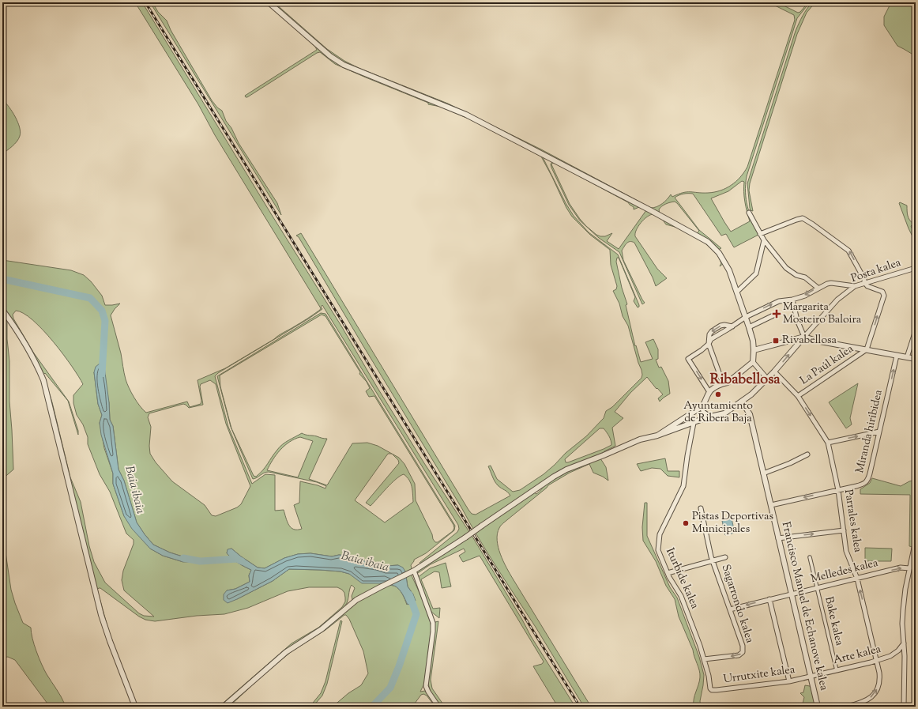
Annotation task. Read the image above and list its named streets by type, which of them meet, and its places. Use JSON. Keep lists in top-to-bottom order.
{
  "streets": {
    "street": [
      "Posta kalea",
      "La Paúl kalea",
      "Miranda hiribidea",
      "Parrales kalea",
      "Melledes kalea",
      "Iturbide kalea",
      "Sagarrondo kalea",
      "Francisco Manuel de Echanove kalea",
      "Bake kalea",
      "Arte kalea",
      "Urrutxite kalea"
    ]
  },
  "crossings": [
    ["Posta kalea", "Parrales kalea"],
    ["Posta kalea", "Iturbide kalea"],
    ["Posta kalea", "Francisco Manuel de Echanove kalea"],
    ["La Paúl kalea", "Parrales kalea"],
    ["Miranda hiribidea", "Parrales kalea"],
    ["Parrales kalea", "Melledes kalea"],
    ["Parrales kalea", "Arte kalea"],
    ["Melledes kalea", "Sagarrondo kalea"],
    ["Melledes kalea", "Francisco Manuel de Echanove kalea"],
    ["Melledes kalea", "Bake kalea"],
    ["Iturbide kalea", "Sagarrondo kalea"],
    ["Iturbide kalea", "Urrutxite kalea"],
    ["Francisco Manuel de Echanove kalea", "Arte kalea"],
    ["Francisco Manuel de Echanove kalea", "Urrutxite kalea"],
    ["Bake kalea", "Arte kalea"],
    ["Arte kalea", "Urrutxite kalea"]
  ],
  "one_way": ["Miranda hiribidea"],
  "districts": ["Ribabellosa"],
  "water": ["Baia ibaia"],
  "places": {
    "health": ["Margarita Mosteiro Baloira"],
    "transit": ["Rivabellosa"],
    "other": ["Ayuntamiento de Ribera Baja", "Pistas Deportivas Municipales"]
  }
}
